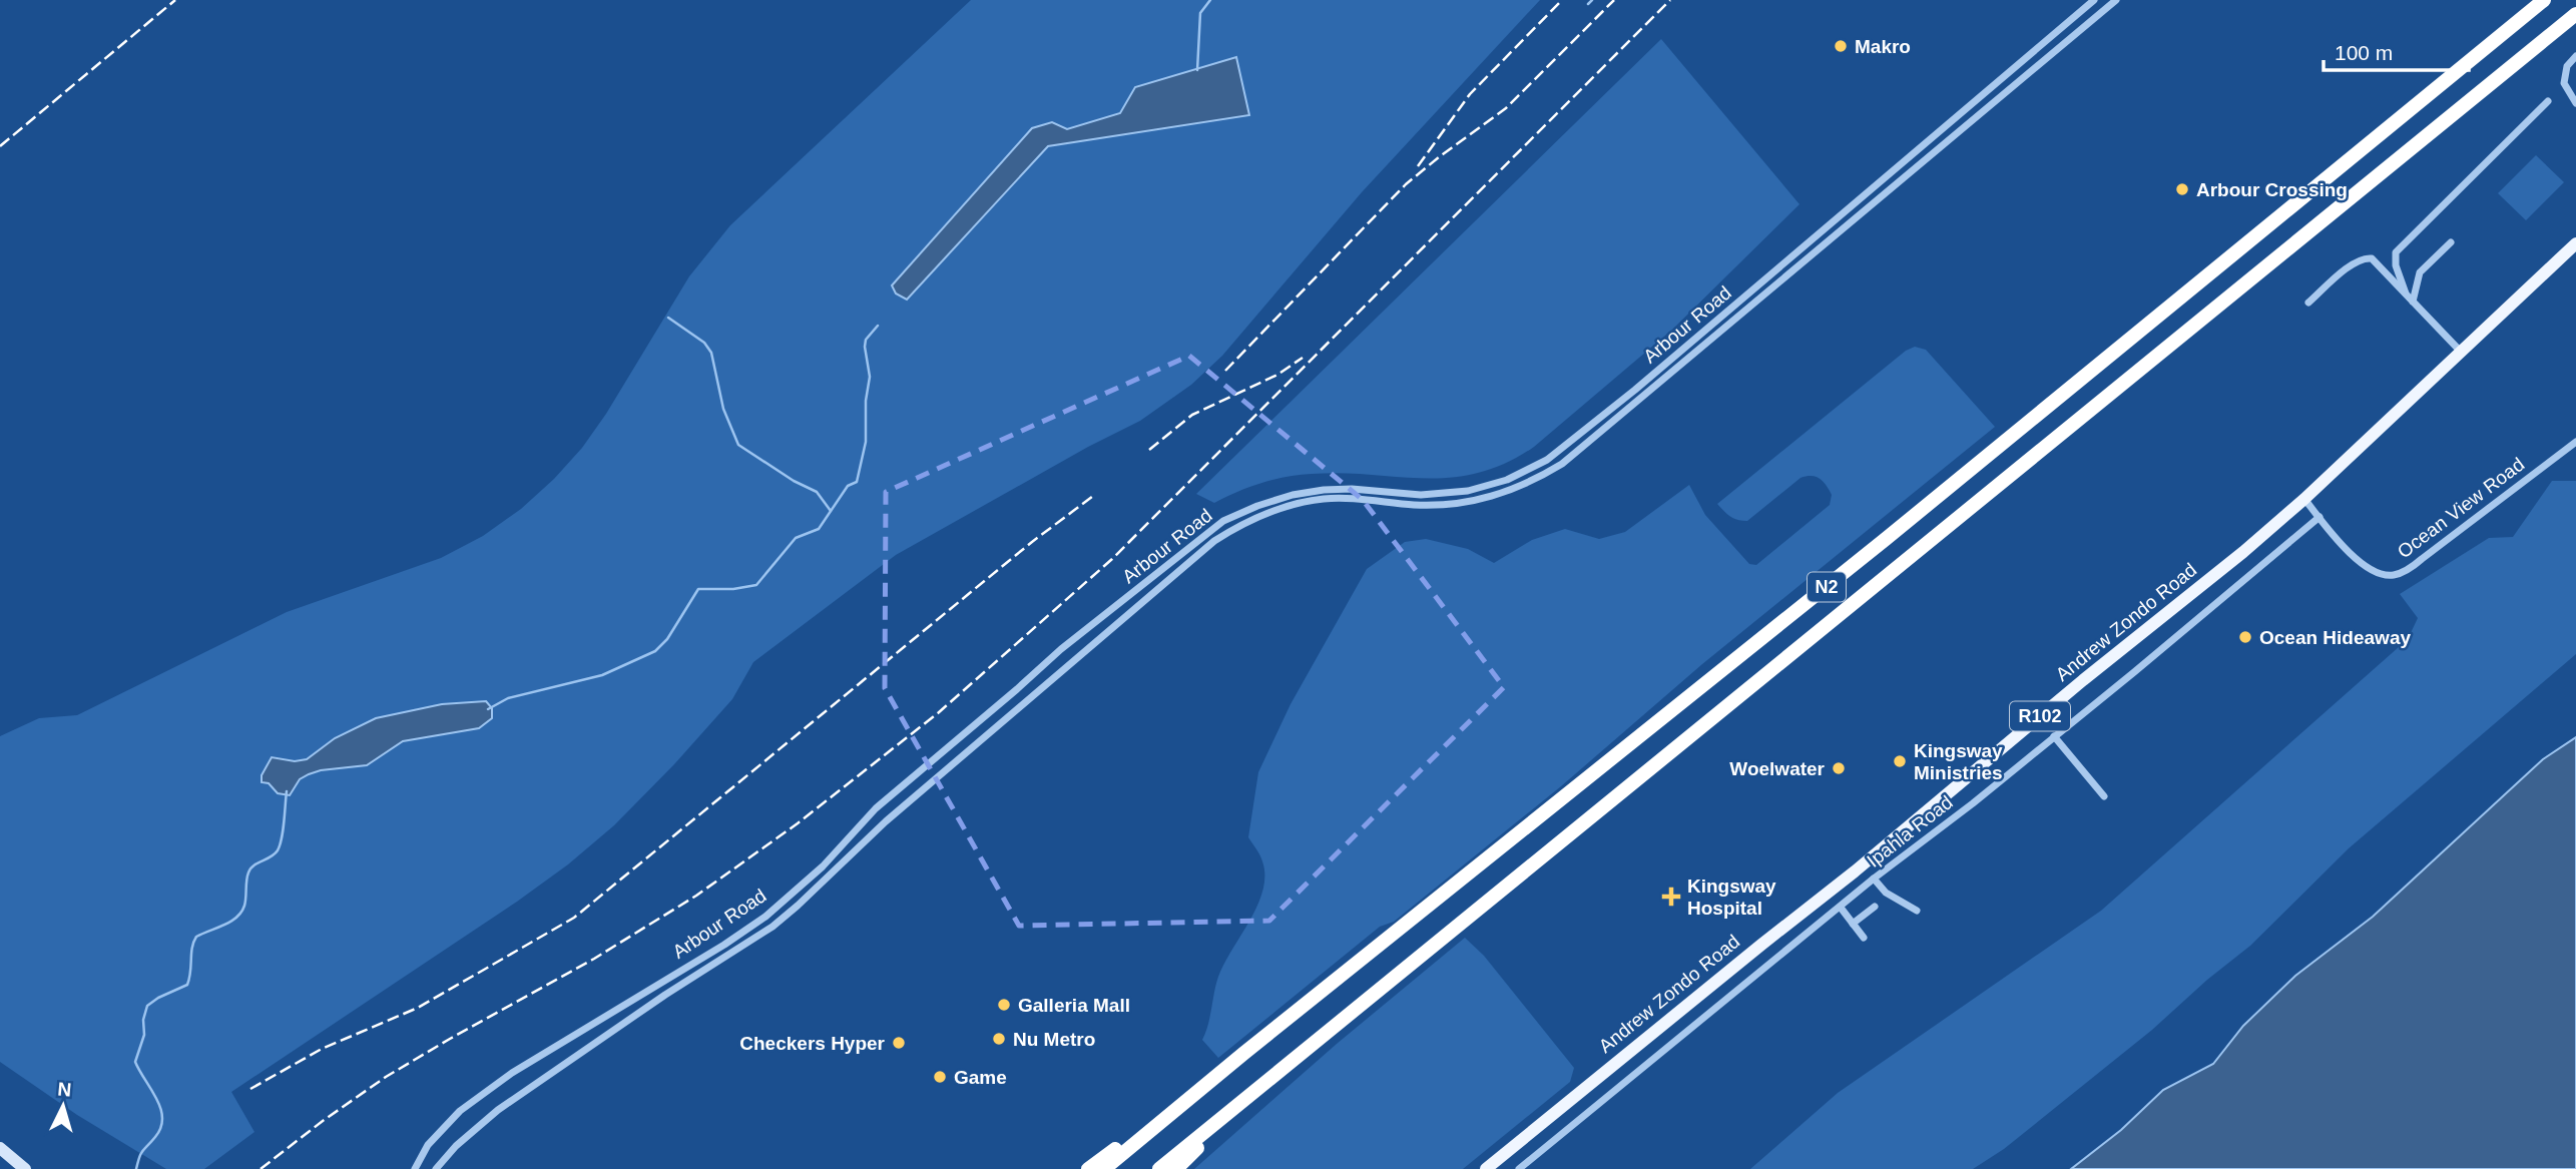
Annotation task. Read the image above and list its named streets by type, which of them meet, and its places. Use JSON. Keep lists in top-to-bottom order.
{
  "streets": {
    "highway": ["N2"],
    "main road": ["Andrew Zondo Road", "R102"],
    "street": ["Arbour Road", "Ocean View Road", "Ipahla Road"]
  },
  "crossings": [
    ["Ocean View Road", "Andrew Zondo Road"],
    ["Ocean View Road", "Ipahla Road"]
  ],
  "places": {
    "other": [
      "Makro",
      "Arbour Crossing",
      "Ocean Hideaway",
      "Kingsway Ministries",
      "Woelwater",
      "Galleria Mall",
      "Nu Metro",
      "Checkers Hyper",
      "Game"
    ],
    "health": ["Kingsway Hospital"]
  },
  "scale_bar": "100 m",
  "north": "top"
}
